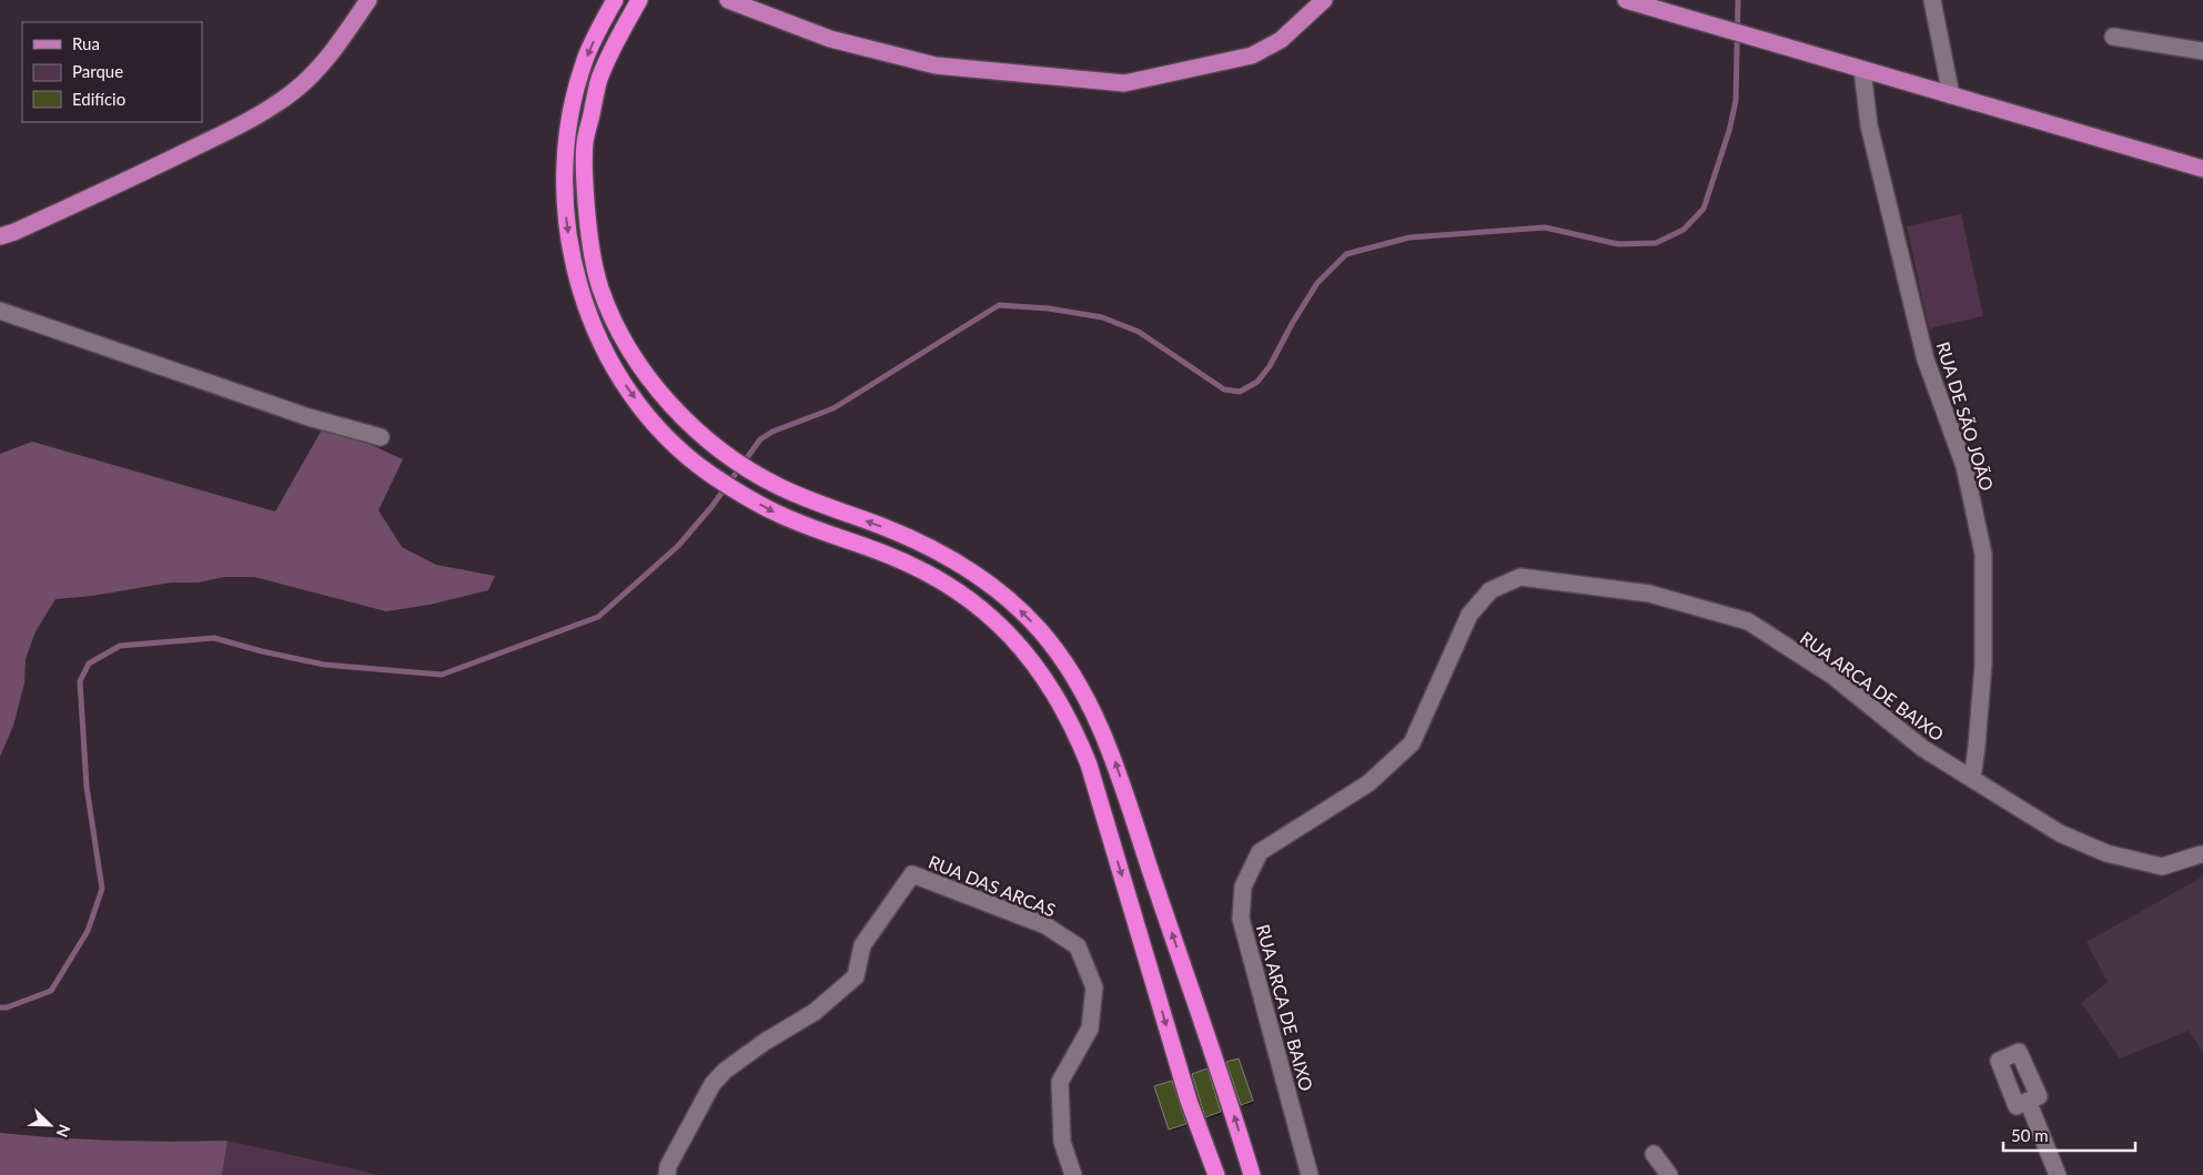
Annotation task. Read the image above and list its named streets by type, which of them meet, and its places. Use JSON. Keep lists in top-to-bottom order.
{
  "streets": {
    "street": ["RUA DE SÃO JOÃO", "RUA ARCA DE BAIXO", "RUA DAS ARCAS"]
  },
  "crossings": [
    ["RUA DE SÃO JOÃO", "RUA ARCA DE BAIXO"]
  ],
  "legend": ["Rua", "Parque", "Edifício"],
  "scale_bar": "50 m",
  "north": "bottom right"
}
